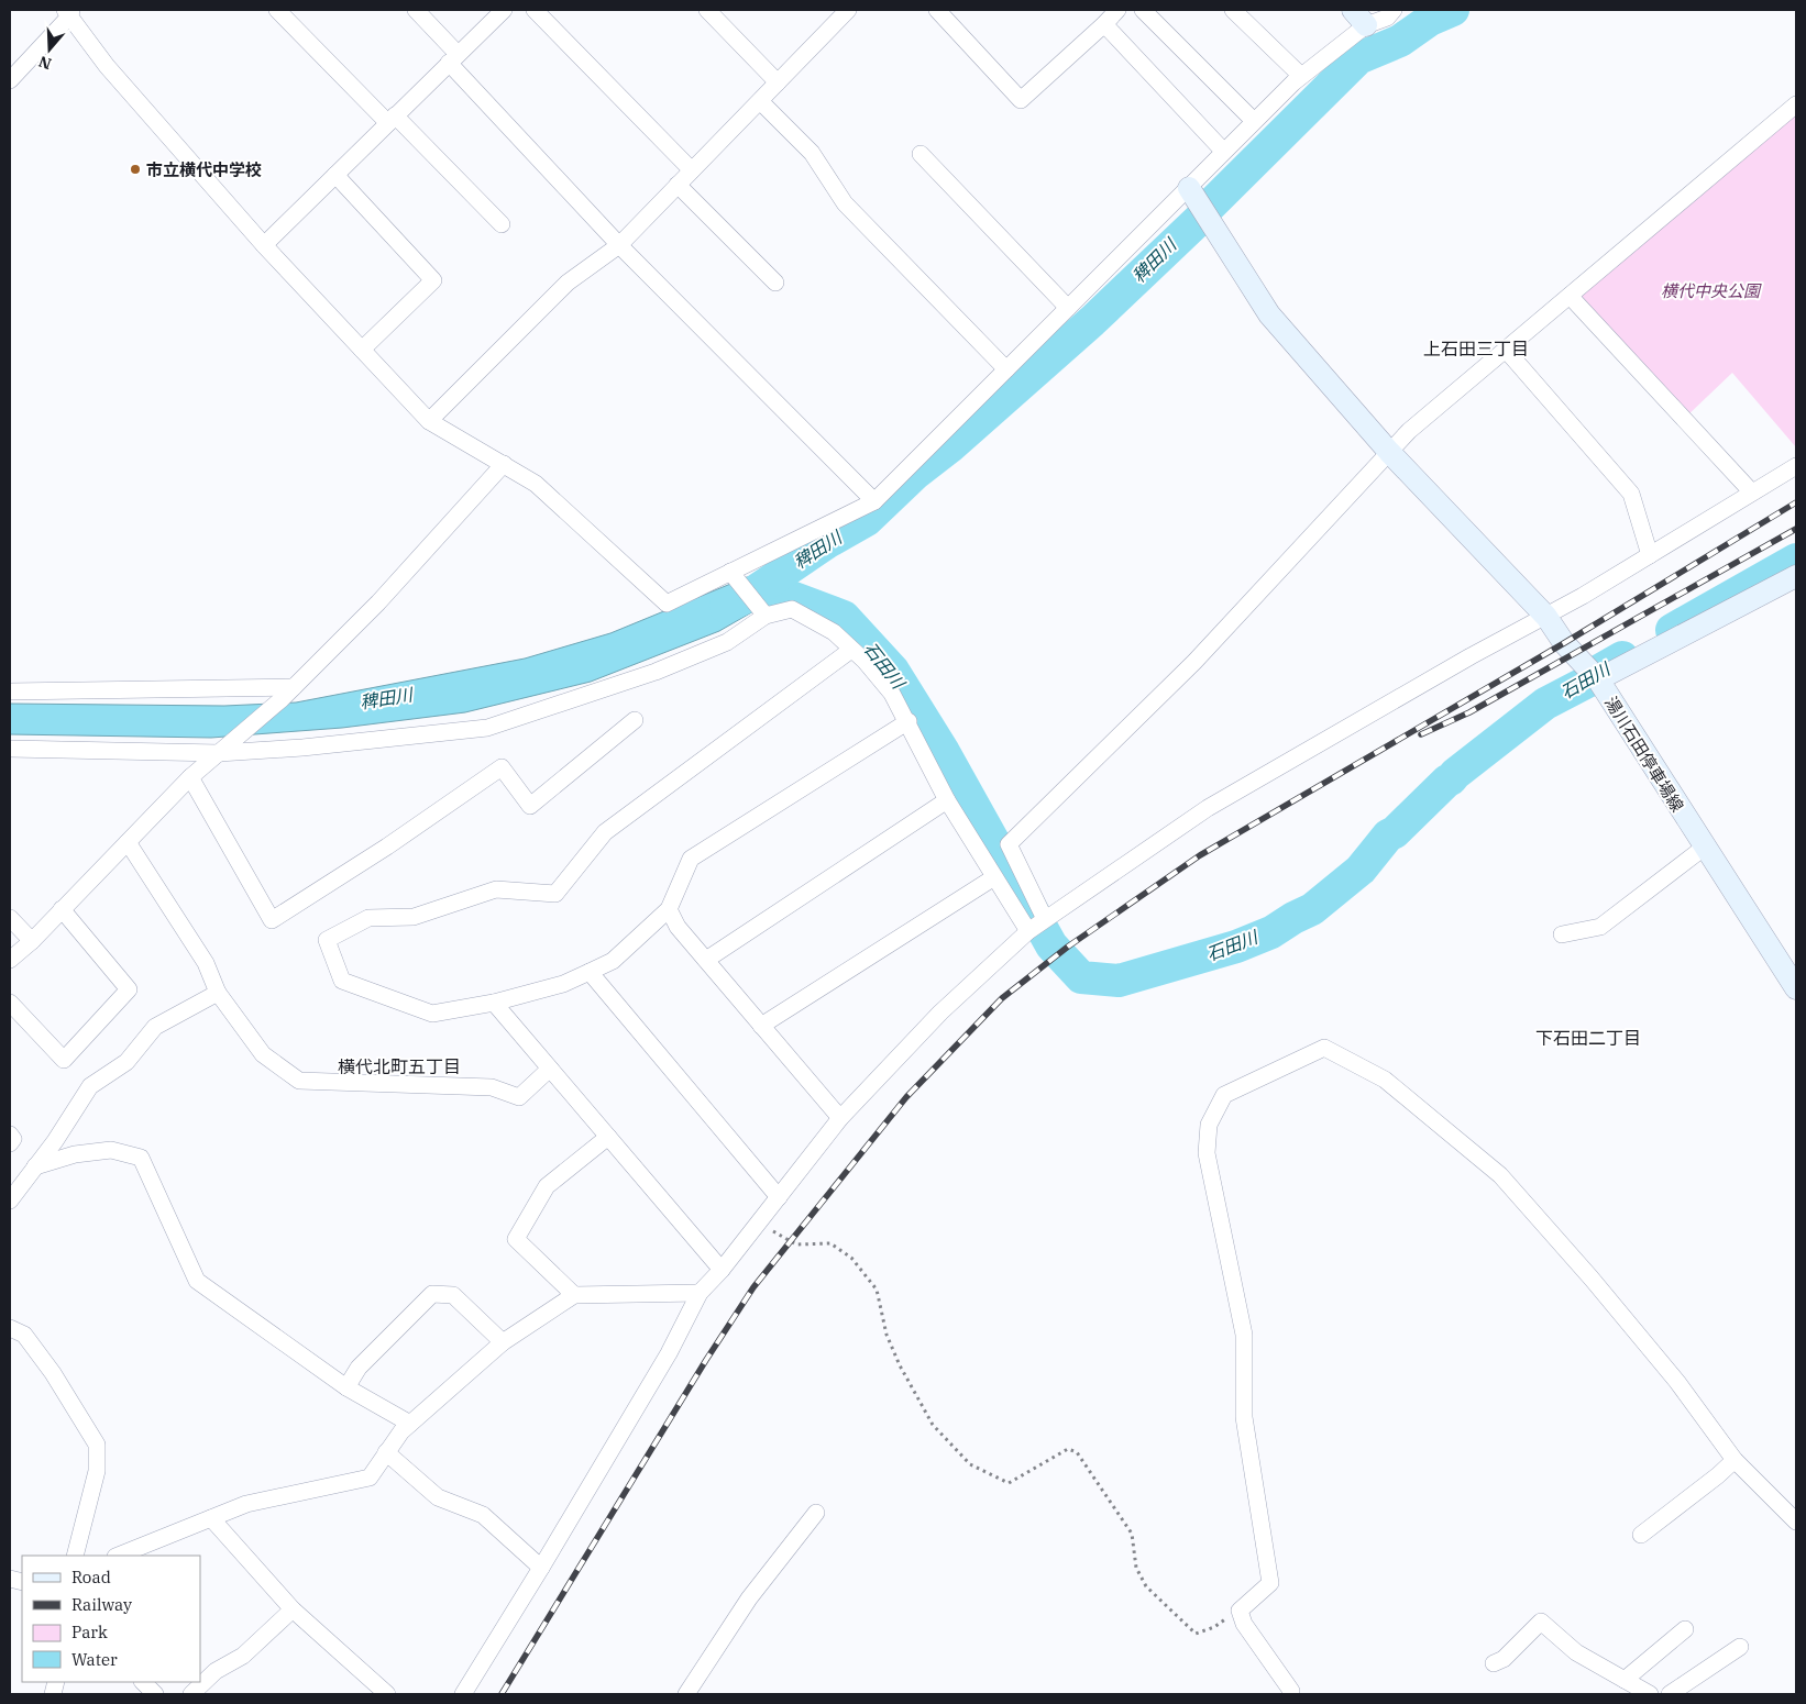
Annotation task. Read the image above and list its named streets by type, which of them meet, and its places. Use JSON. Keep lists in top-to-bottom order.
{
  "streets": {
    "street": ["湯川石田停車場線"]
  },
  "districts": ["上石田三丁目", "下石田二丁目", "横代北町五丁目"],
  "water": ["稗田川", "石田川"],
  "parks": ["横代中央公園"],
  "places": ["市立横代中学校"],
  "legend": [
    "Road",
    "Railway",
    "Park",
    "Water"
  ],
  "north": "bottom"
}
